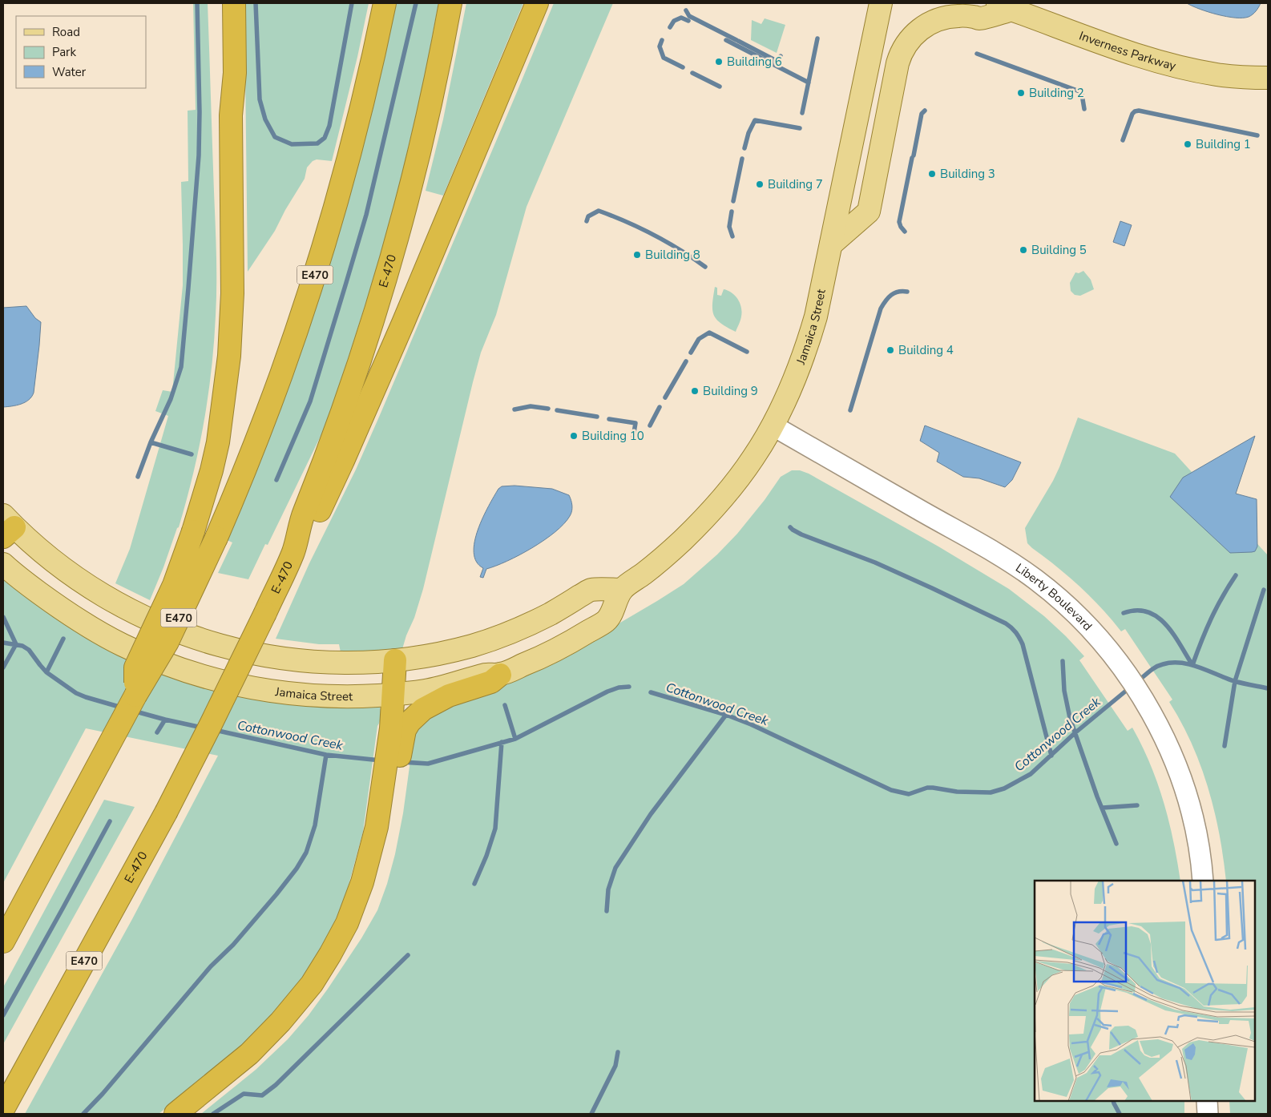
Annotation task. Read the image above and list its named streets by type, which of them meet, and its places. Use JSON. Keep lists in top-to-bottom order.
{
  "streets": {
    "highway": ["E-470", "E470"],
    "main road": ["Inverness Parkway", "Jamaica Street"],
    "street": ["Liberty Boulevard"]
  },
  "crossings": [
    ["Jamaica Street", "Liberty Boulevard"]
  ],
  "water": ["Cottonwood Creek"],
  "places": [
    "Building 6",
    "Building 2",
    "Building 1",
    "Building 3",
    "Building 7",
    "Building 5",
    "Building 8",
    "Building 4",
    "Building 9",
    "Building 10"
  ],
  "legend": ["Road", "Park", "Water"]
}
